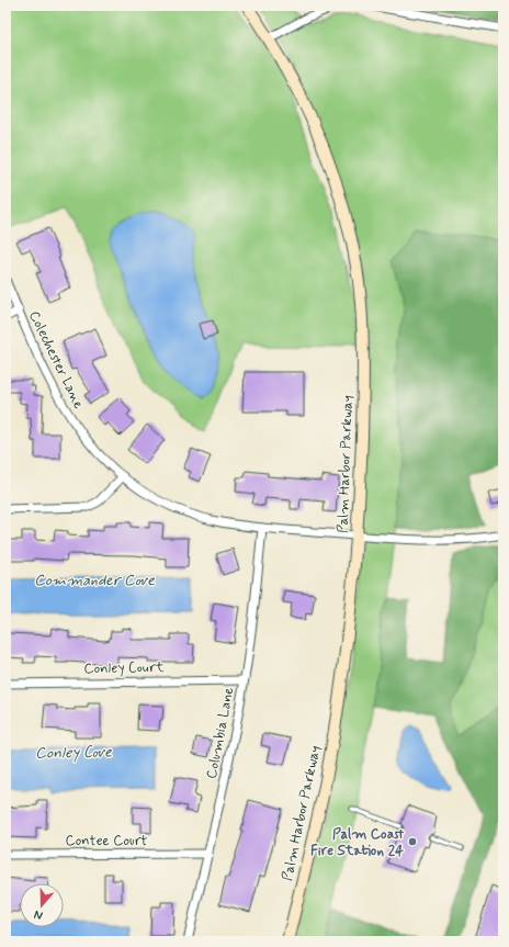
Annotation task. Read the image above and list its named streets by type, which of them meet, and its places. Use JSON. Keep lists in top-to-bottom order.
{
  "streets": {
    "street": [
      "Colechester Lane",
      "Palm Harbor Parkway",
      "Conley Court",
      "Columbia Lane",
      "Contee Court"
    ]
  },
  "crossings": [
    ["Colechester Lane", "Palm Harbor Parkway"],
    ["Colechester Lane", "Columbia Lane"],
    ["Conley Court", "Columbia Lane"],
    ["Columbia Lane", "Contee Court"]
  ],
  "water": ["Commander Cove", "Conley Cove"],
  "places": ["Palm Coast Fire Station 24"],
  "north": "bottom"
}
